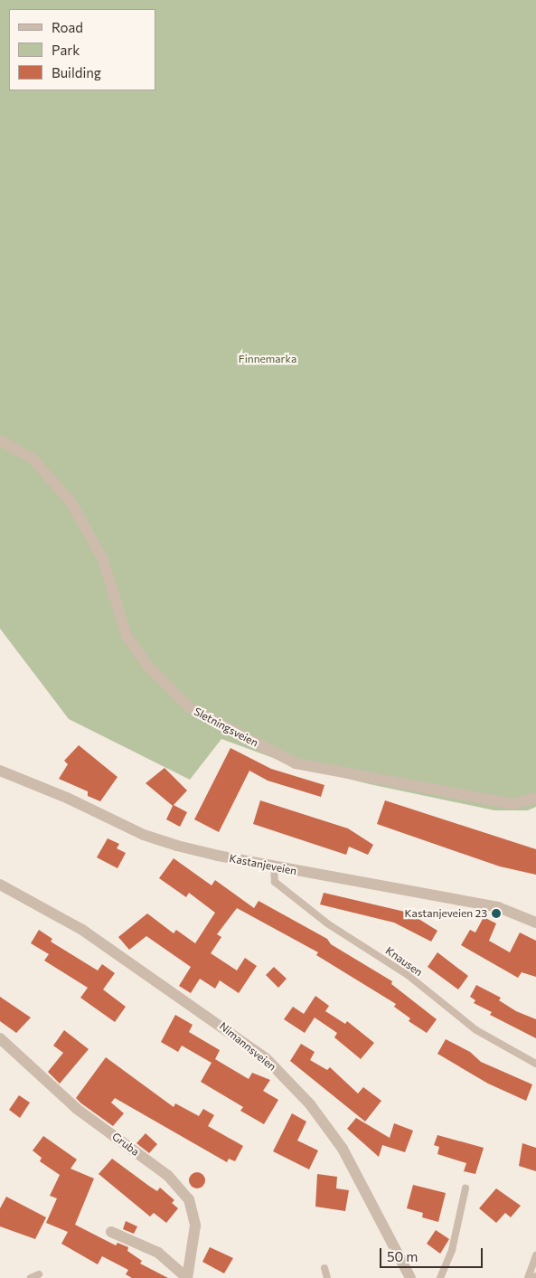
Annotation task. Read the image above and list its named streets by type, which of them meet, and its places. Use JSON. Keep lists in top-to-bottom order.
{
  "streets": {
    "street": [
      "Sletningsveien",
      "Kastanjeveien",
      "Nimannsveien",
      "Gruba"
    ],
    "lane": ["Knausen"]
  },
  "crossings": [
    ["Kastanjeveien", "Knausen"]
  ],
  "parks": ["Finnemarka"],
  "places": ["Kastanjeveien 23"],
  "legend": ["Road", "Park", "Building"],
  "scale_bar": "50 m"
}
